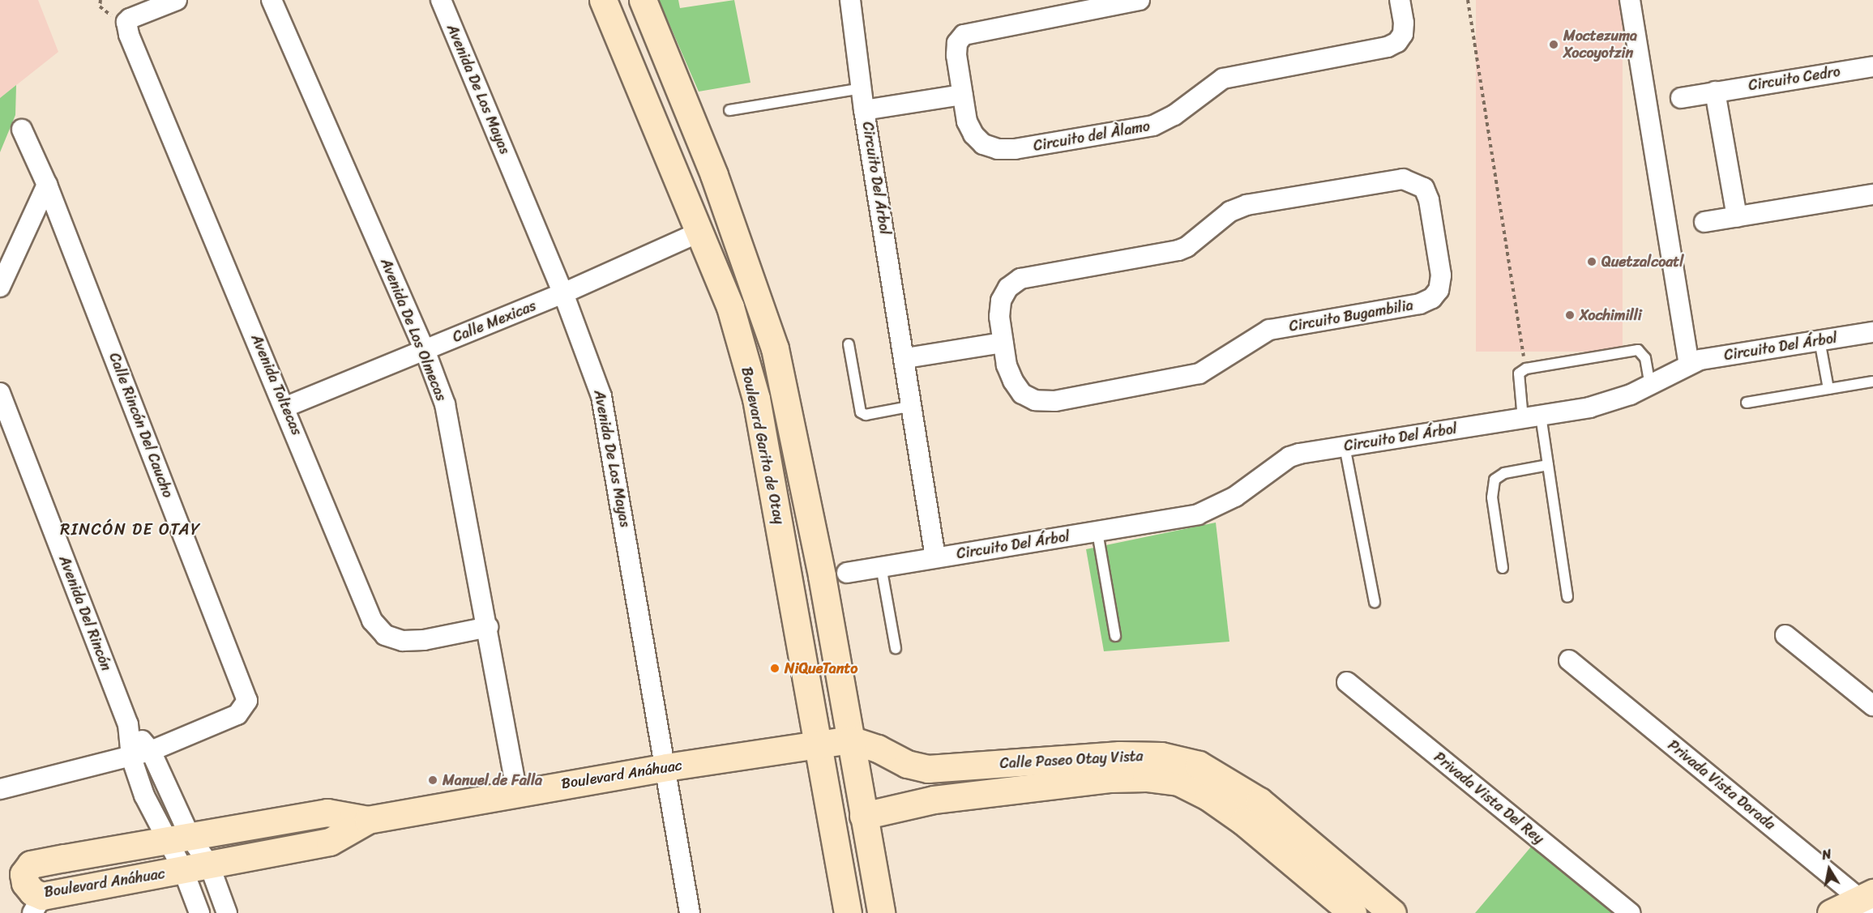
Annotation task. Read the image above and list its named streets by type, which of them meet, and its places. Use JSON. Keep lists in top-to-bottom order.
{
  "streets": {
    "street": [
      "Circuito Cedro",
      "Avenida De Los Mayas",
      "Circuito del Àlamo",
      "Circuito Del Árbol",
      "Circuito Bugambilia",
      "Calle Mexicas",
      "Avenida De Los Olmecas",
      "Avenida Toltecas",
      "Calle Rincón Del Caucho",
      "Boulevard Garita de Otay",
      "Avenida Del Rincón",
      "Calle Paseo Otay Vista",
      "Boulevard Anáhuac",
      "Privada Vista Dorada",
      "Privada Vista Del Rey"
    ]
  },
  "crossings": [
    ["Avenida De Los Mayas", "Calle Mexicas"],
    ["Avenida De Los Mayas", "Boulevard Anáhuac"],
    ["Calle Mexicas", "Avenida De Los Olmecas"],
    ["Calle Mexicas", "Avenida Toltecas"],
    ["Calle Mexicas", "Boulevard Garita de Otay"],
    ["Avenida De Los Olmecas", "Avenida Toltecas"],
    ["Avenida De Los Olmecas", "Boulevard Anáhuac"],
    ["Calle Rincón Del Caucho", "Avenida Del Rincón"],
    ["Boulevard Garita de Otay", "Boulevard Anáhuac"],
    ["Avenida Del Rincón", "Boulevard Anáhuac"],
    ["Calle Paseo Otay Vista", "Boulevard Anáhuac"]
  ],
  "districts": ["RINCÓN DE OTAY"],
  "places": [
    "Moctezuma Xocoyotzin",
    "Quetzalcoatl",
    "Xochimilli",
    "NiQueTanto",
    "Manuel de Falla"
  ],
  "north": "top"
}
